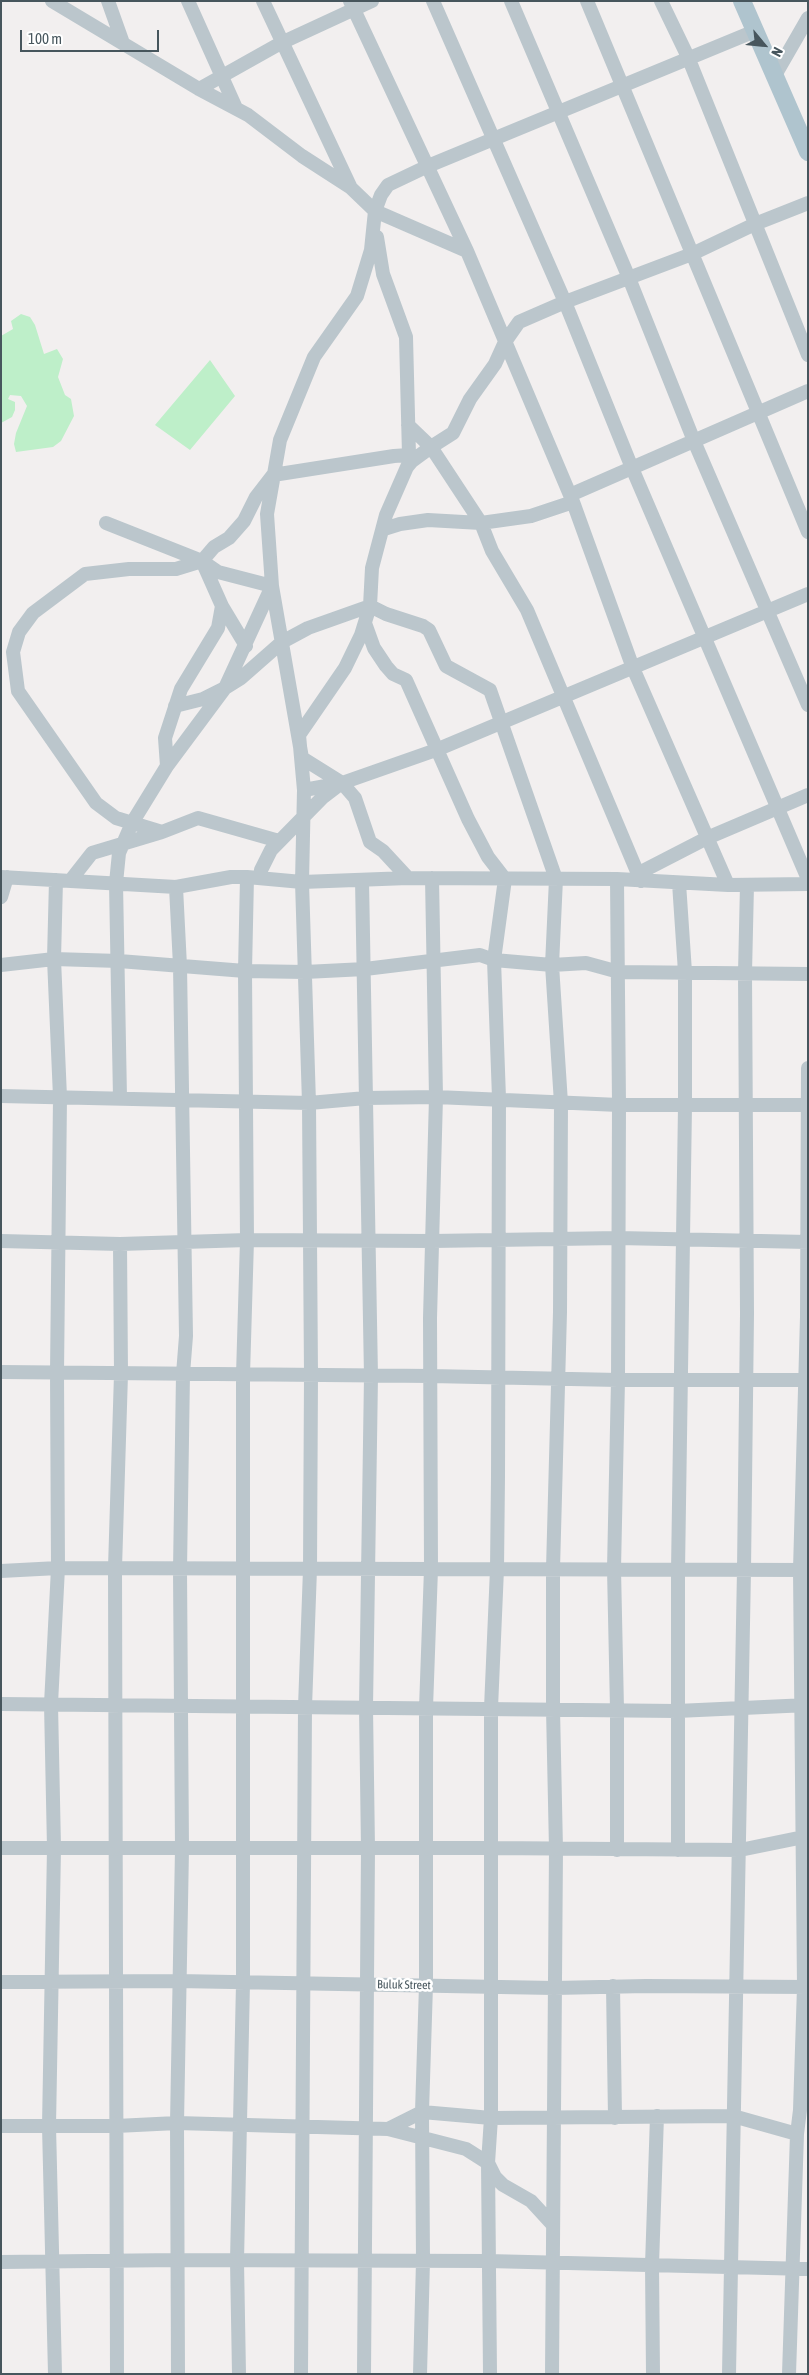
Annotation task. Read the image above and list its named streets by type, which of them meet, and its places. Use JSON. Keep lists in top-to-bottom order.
{
  "streets": {
    "street": ["Buluk Street"]
  },
  "scale_bar": "100 m",
  "north": "bottom right"
}
